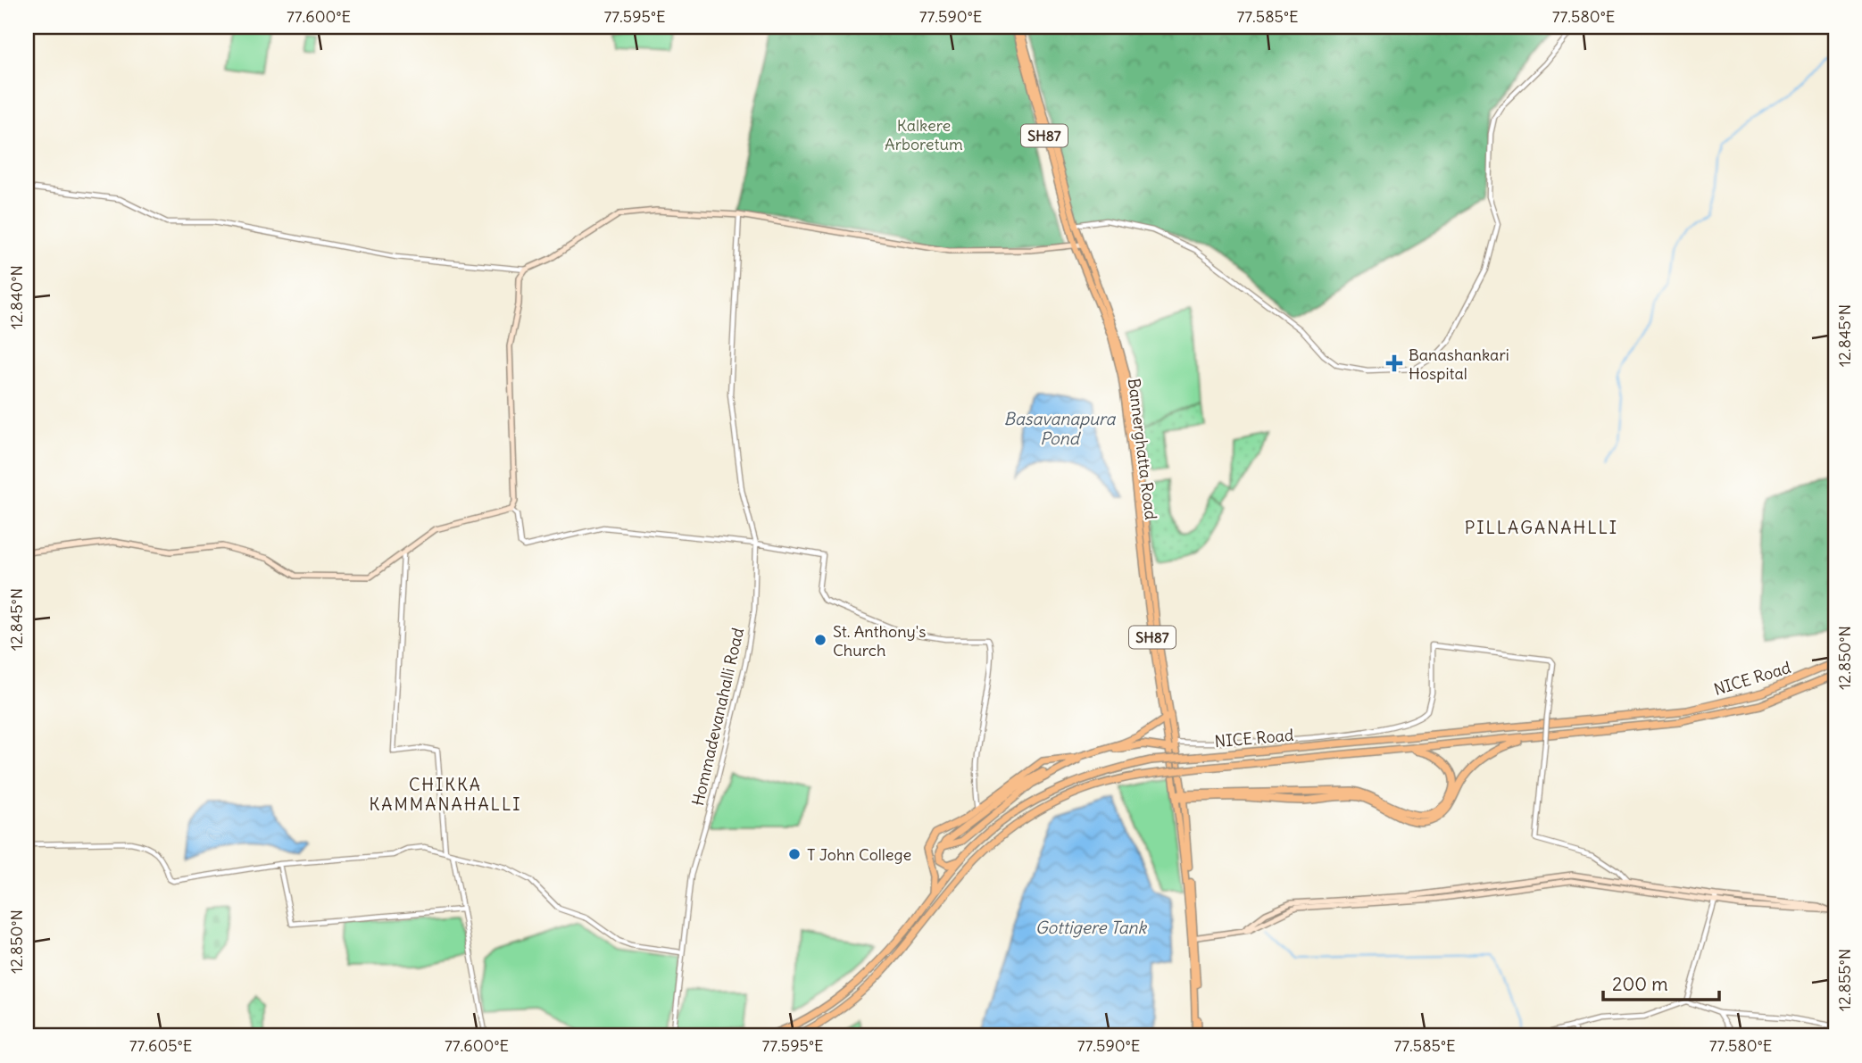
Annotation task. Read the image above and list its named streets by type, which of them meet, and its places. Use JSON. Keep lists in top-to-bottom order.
{
  "streets": {
    "highway": ["NICE Road"],
    "main road": ["SH87", "Bannerghatta Road"],
    "street": ["Hommadevanahalli Road"]
  },
  "districts": ["PILLAGANAHLLI", "CHIKKA KAMMANAHALLI"],
  "water": ["Basavanapura Pond", "Gottigere Tank"],
  "parks": ["Kalkere Arboretum"],
  "places": {
    "health": ["Banashankari Hospital"],
    "other": ["St. Anthony's Church", "T John College"]
  },
  "scale_bar": "200 m",
  "coordinates": [
    "77.600°E",
    "77.595°E",
    "77.590°E",
    "77.585°E",
    "77.580°E",
    "12.840°N",
    "12.845°N",
    "12.850°N",
    "12.855°N",
    "77.605°E"
  ]
}
